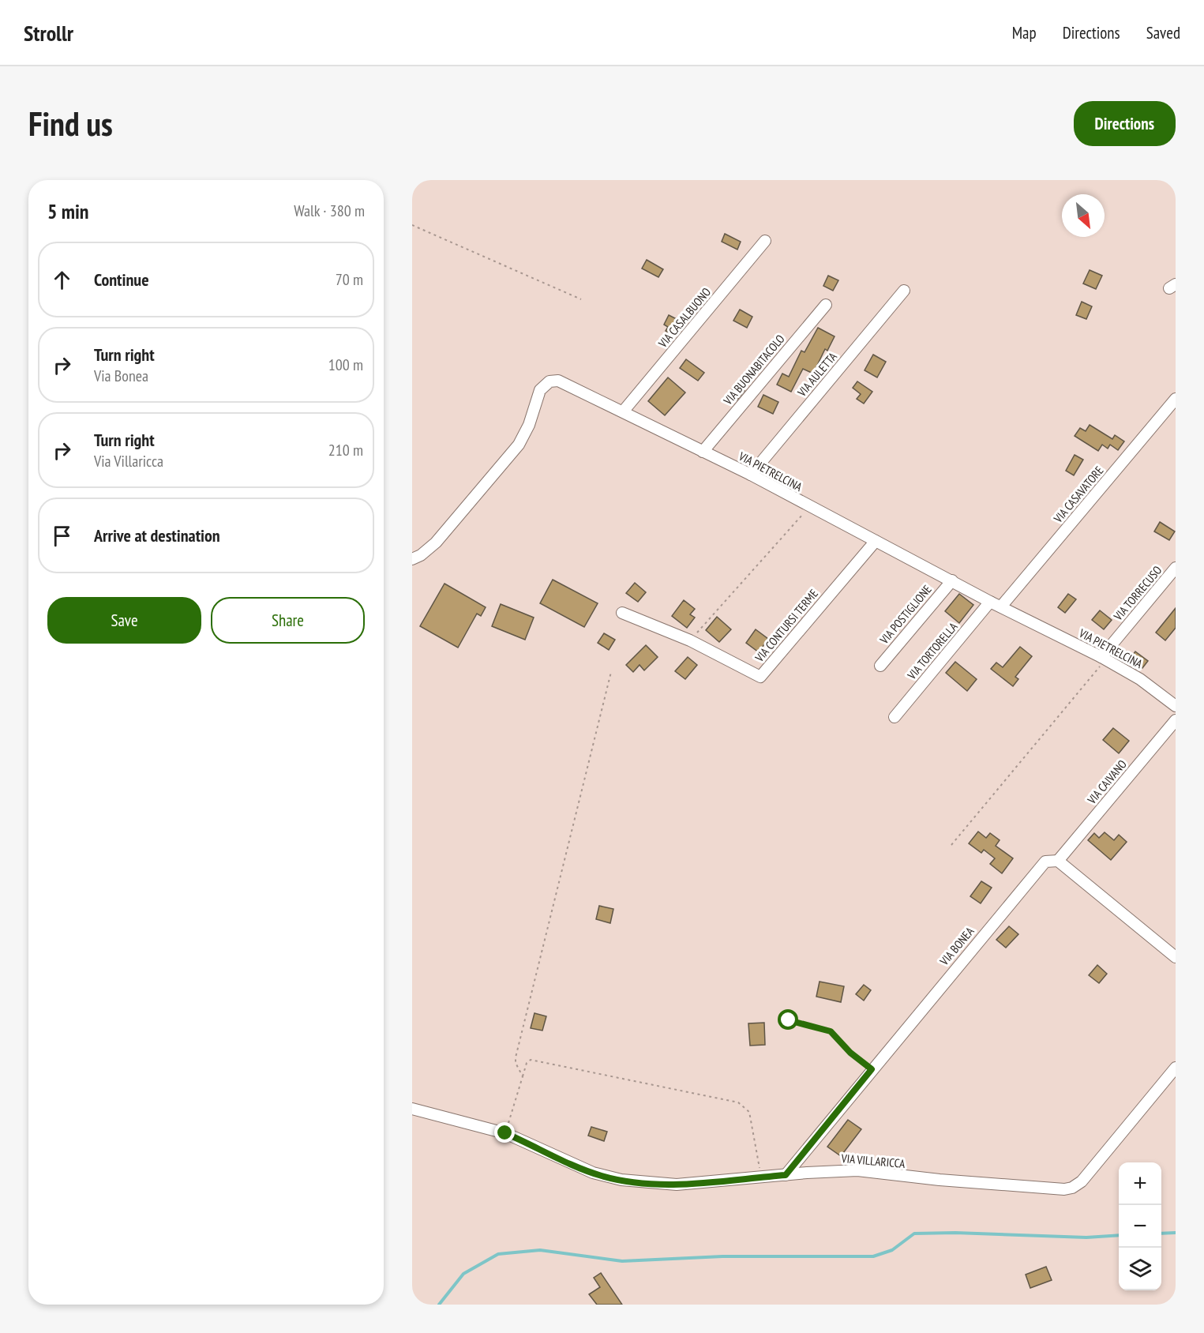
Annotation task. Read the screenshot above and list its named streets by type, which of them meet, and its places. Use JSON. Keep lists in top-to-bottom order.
{
  "streets": {
    "street": [
      "VIA CASALBUONO",
      "VIA BUONABITACOLO",
      "VIA AULETTA",
      "VIA PIETRELCINA",
      "VIA CASAVATORE",
      "VIA TORRECUSO",
      "VIA POSTIGLIONE",
      "VIA CONTURSI TERME",
      "VIA TORTORELLA",
      "VIA CAIVANO",
      "VIA BONEA",
      "VIA VILLARICCA"
    ]
  },
  "crossings": [
    ["VIA CASALBUONO", "VIA PIETRELCINA"],
    ["VIA BUONABITACOLO", "VIA PIETRELCINA"],
    ["VIA AULETTA", "VIA PIETRELCINA"],
    ["VIA PIETRELCINA", "VIA CASAVATORE"],
    ["VIA PIETRELCINA", "VIA TORRECUSO"],
    ["VIA PIETRELCINA", "VIA POSTIGLIONE"],
    ["VIA PIETRELCINA", "VIA CONTURSI TERME"],
    ["VIA PIETRELCINA", "VIA TORTORELLA"],
    ["VIA CAIVANO", "VIA BONEA"],
    ["VIA BONEA", "VIA VILLARICCA"]
  ],
  "north": "bottom right",
  "page": {
    "header": "Strollr",
    "nav": ["Map", "Directions", "Saved"],
    "buttons": [
      "Directions",
      ["Save", "Share"]
    ],
    "title": "Find us",
    "heading": ["5 min", "Walk · 380 m"],
    "list": [
      ["Continue", "70 m"],
      ["Turn right", "Via Bonea", "100 m"],
      ["Turn right", "Via Villaricca", "210 m"],
      "Arrive at destination"
    ],
    "map_buttons": ["+", "−"]
  }
}
